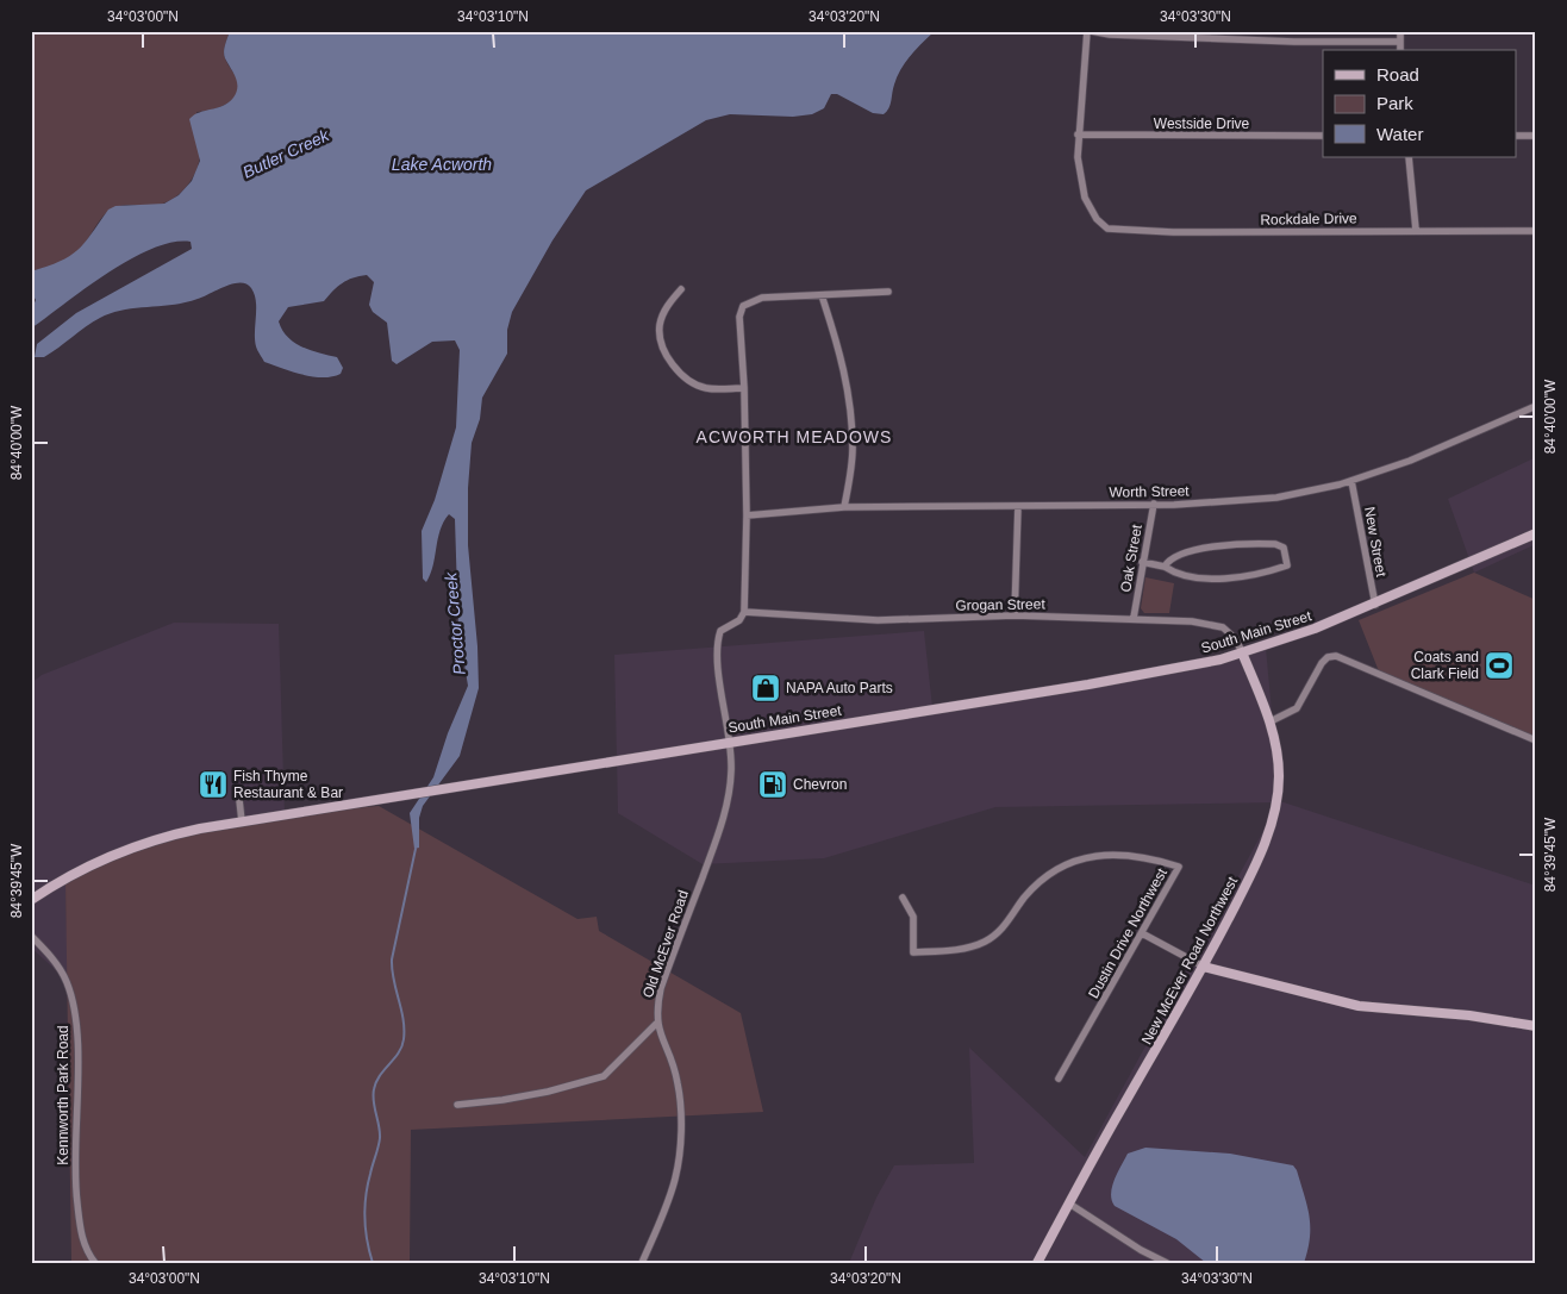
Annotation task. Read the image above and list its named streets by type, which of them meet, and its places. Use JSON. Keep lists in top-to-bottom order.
{
  "streets": {
    "main road": ["South Main Street", "New McEver Road Northwest"],
    "street": [
      "Westside Drive",
      "Rockdale Drive",
      "Worth Street",
      "New Street",
      "Oak Street",
      "Grogan Street",
      "Dustin Drive Northwest",
      "Old McEver Road",
      "Kennworth Park Road"
    ]
  },
  "crossings": [
    ["Westside Drive", "Rockdale Drive"],
    ["Worth Street", "New Street"],
    ["Worth Street", "Oak Street"],
    ["New Street", "South Main Street"],
    ["Oak Street", "Grogan Street"],
    ["Grogan Street", "South Main Street"],
    ["Grogan Street", "Old McEver Road"],
    ["Grogan Street", "New McEver Road Northwest"],
    ["South Main Street", "Old McEver Road"],
    ["South Main Street", "New McEver Road Northwest"]
  ],
  "districts": ["ACWORTH MEADOWS"],
  "water": ["Butler Creek", "Lake Acworth", "Proctor Creek"],
  "places": {
    "sports": ["Coats and Clark Field"],
    "shop": ["NAPA Auto Parts"],
    "restaurant": ["Fish Thyme Restaurant & Bar"],
    "fuel station": ["Chevron"]
  },
  "legend": ["Road", "Park", "Water"],
  "coordinates": [
    "34°03'00\"N",
    "34°03'10\"N",
    "34°03'20\"N",
    "34°03'30\"N",
    "84°40'00\"W",
    "84°39'45\"W"
  ]
}
